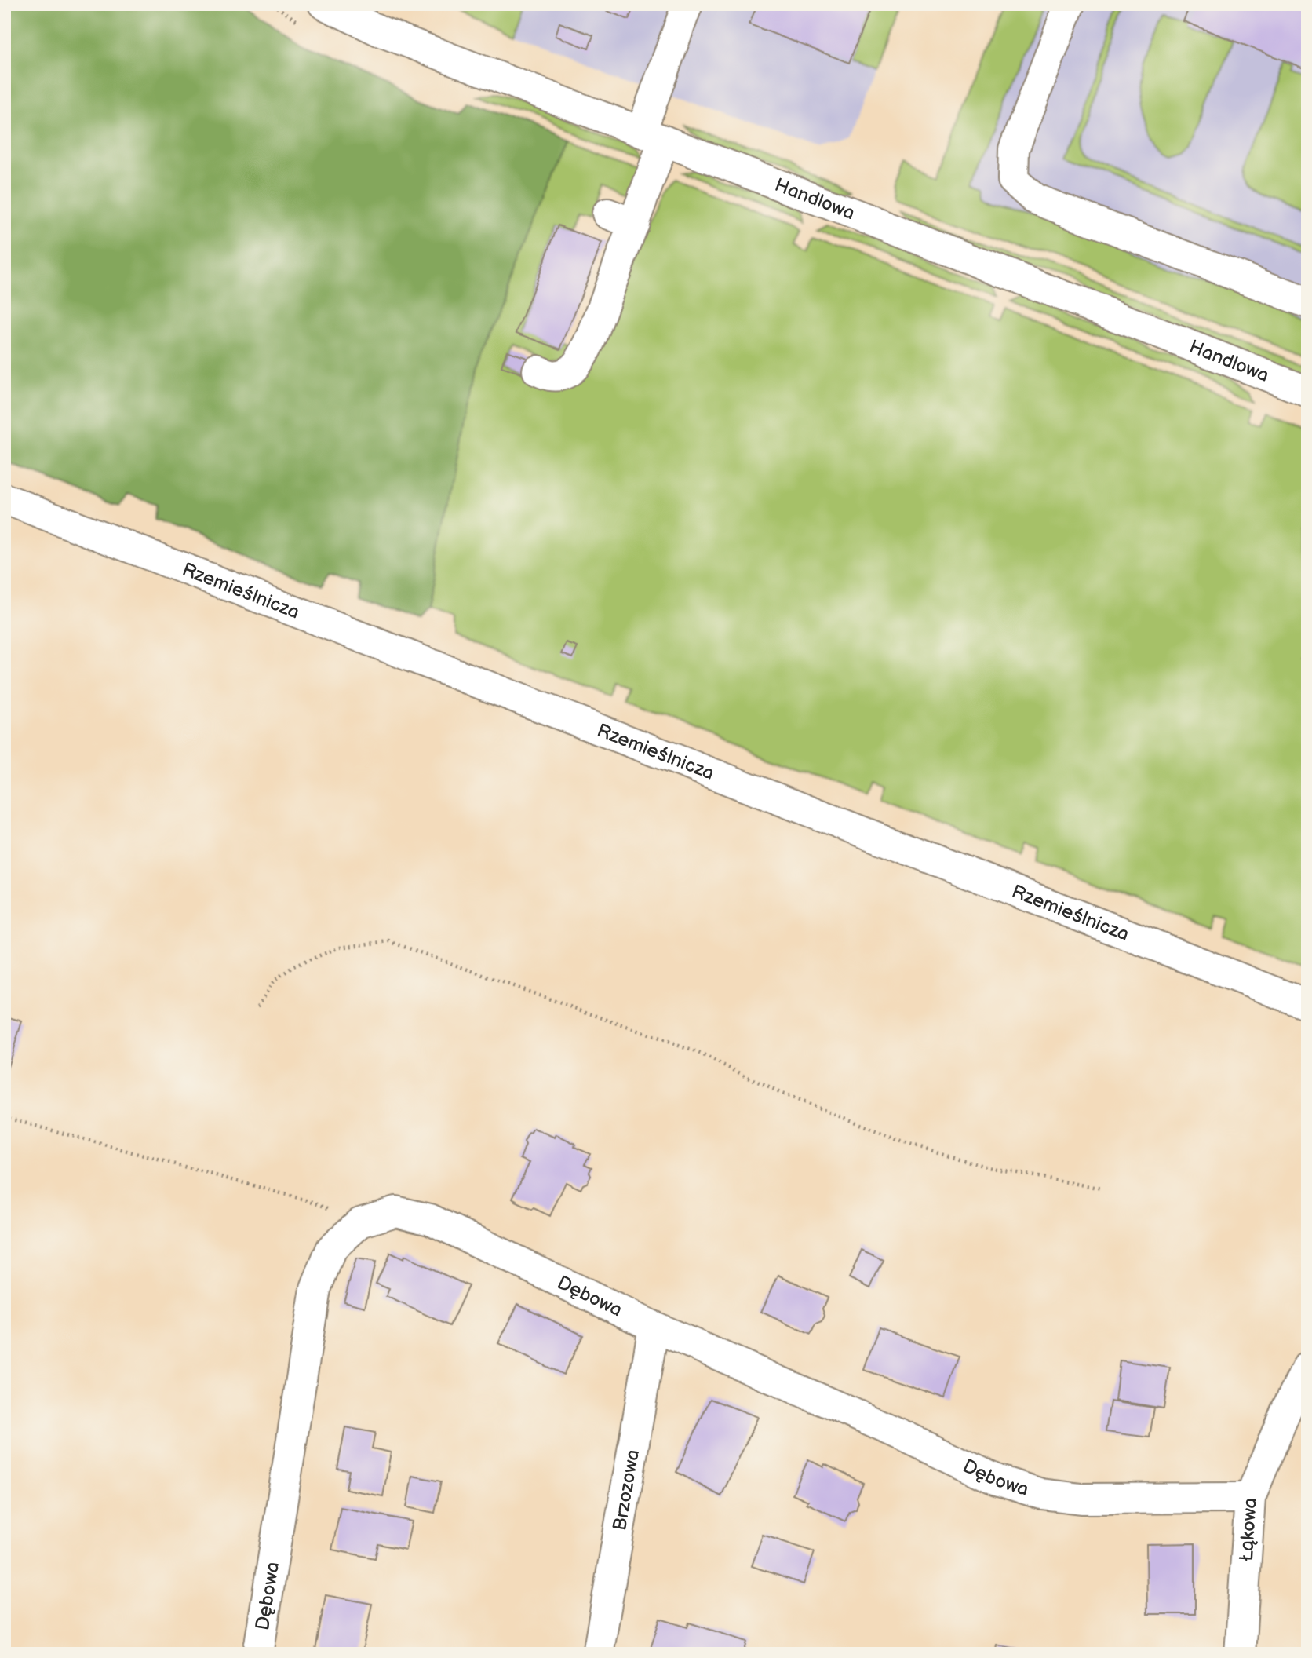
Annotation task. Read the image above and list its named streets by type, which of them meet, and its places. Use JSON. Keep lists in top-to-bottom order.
{
  "streets": {
    "street": [
      "Handlowa",
      "Rzemieślnicza",
      "Dębowa",
      "Brzozowa",
      "Łąkowa"
    ]
  },
  "crossings": [
    ["Dębowa", "Brzozowa"],
    ["Dębowa", "Łąkowa"]
  ]
}
